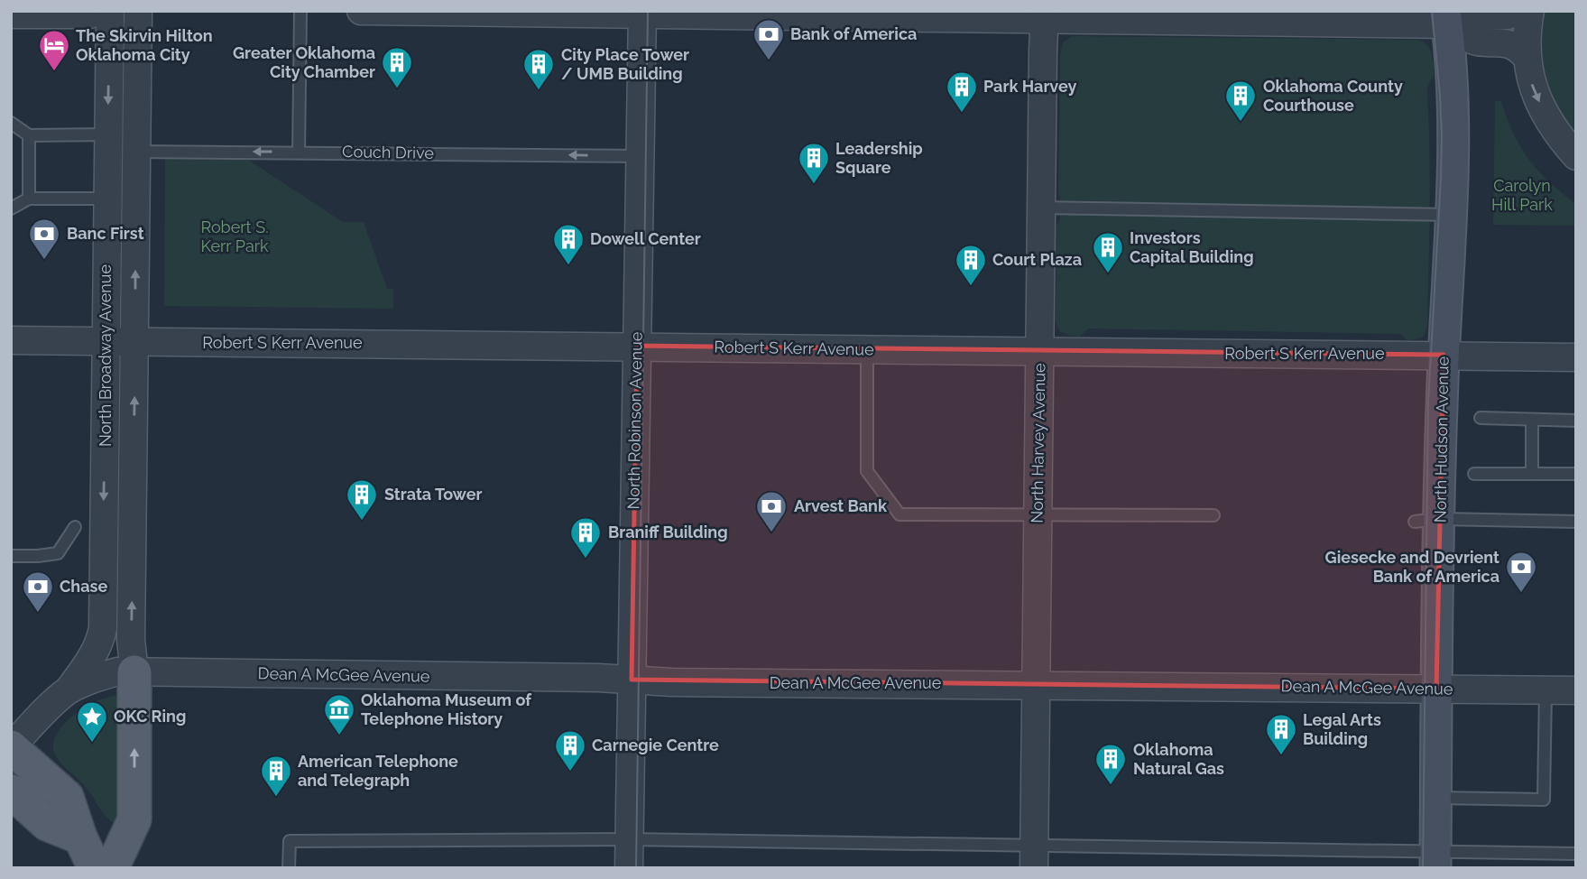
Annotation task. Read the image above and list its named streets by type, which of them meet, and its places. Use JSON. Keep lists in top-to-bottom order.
{
  "streets": {
    "main road": ["North Hudson Avenue"],
    "street": [
      "Robert S Kerr Avenue",
      "North Broadway Avenue",
      "North Robinson Avenue",
      "North Harvey Avenue",
      "Dean A McGee Avenue"
    ],
    "lane": ["Couch Drive"]
  },
  "crossings": [
    ["Couch Drive", "North Broadway Avenue"],
    ["Couch Drive", "North Robinson Avenue"],
    ["Robert S Kerr Avenue", "North Broadway Avenue"],
    ["Robert S Kerr Avenue", "North Robinson Avenue"],
    ["Robert S Kerr Avenue", "North Hudson Avenue"],
    ["Robert S Kerr Avenue", "North Harvey Avenue"],
    ["North Broadway Avenue", "Dean A McGee Avenue"],
    ["North Robinson Avenue", "Dean A McGee Avenue"],
    ["North Hudson Avenue", "Dean A McGee Avenue"],
    ["North Harvey Avenue", "Dean A McGee Avenue"]
  ],
  "one_way": ["Couch Drive"],
  "parks": ["Carolyn Hill Park", "Robert S. Kerr Park"],
  "places": {
    "bank": [
      "Bank of America",
      "Banc First",
      "Arvest Bank",
      "Giesecke and Devrient Bank of America",
      "Chase"
    ],
    "hotel": ["The Skirvin Hilton Oklahoma City"],
    "building": [
      "Greater Oklahoma City Chamber",
      "City Place Tower / UMB Building",
      "Park Harvey",
      "Oklahoma County Courthouse",
      "Leadership Square",
      "Dowell Center",
      "Investors Capital Building",
      "Court Plaza",
      "Strata Tower",
      "Braniff Building",
      "Legal Arts Building",
      "Carnegie Centre",
      "Oklahoma Natural Gas",
      "American Telephone and Telegraph"
    ],
    "museum": ["Oklahoma Museum of Telephone History"],
    "place": ["OKC Ring"]
  }
}
